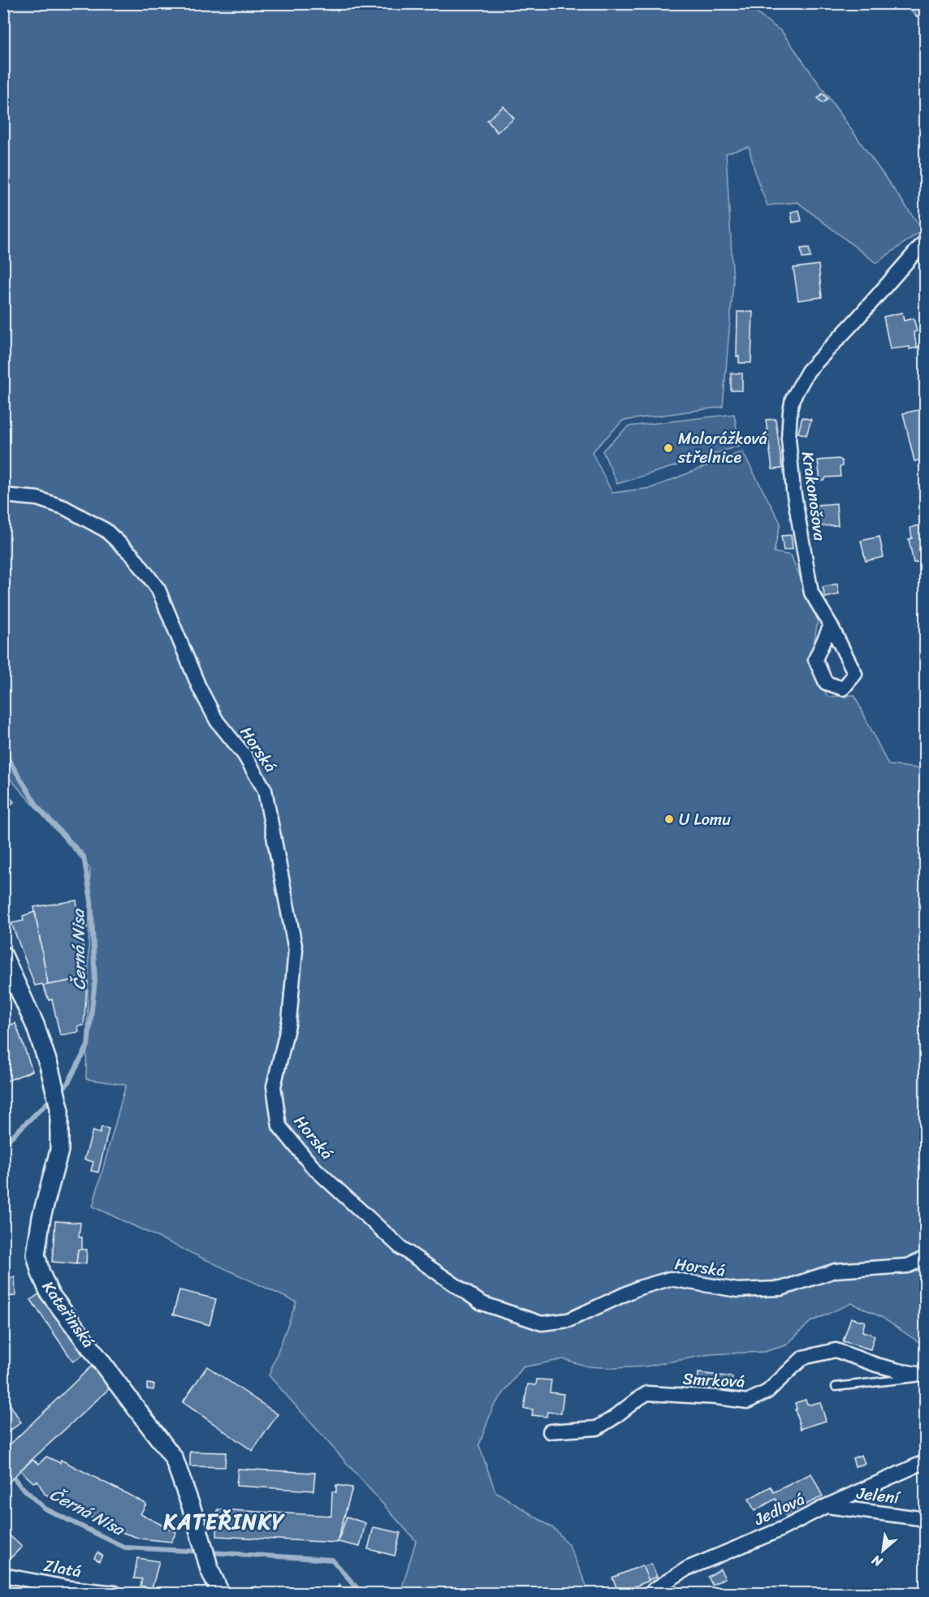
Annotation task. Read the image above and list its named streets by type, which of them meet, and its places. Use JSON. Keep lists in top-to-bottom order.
{
  "streets": {
    "street": [
      "Krakonošova",
      "Horská",
      "Kateřinská",
      "Smrková",
      "Jelení",
      "Jedlová",
      "Zlatá"
    ]
  },
  "crossings": [
    ["Jelení", "Jedlová"]
  ],
  "districts": ["KATEŘINKY"],
  "water": ["Černá Nisa"],
  "places": ["Malorážková střelnice", "U Lomu"],
  "north": "bottom left"
}
